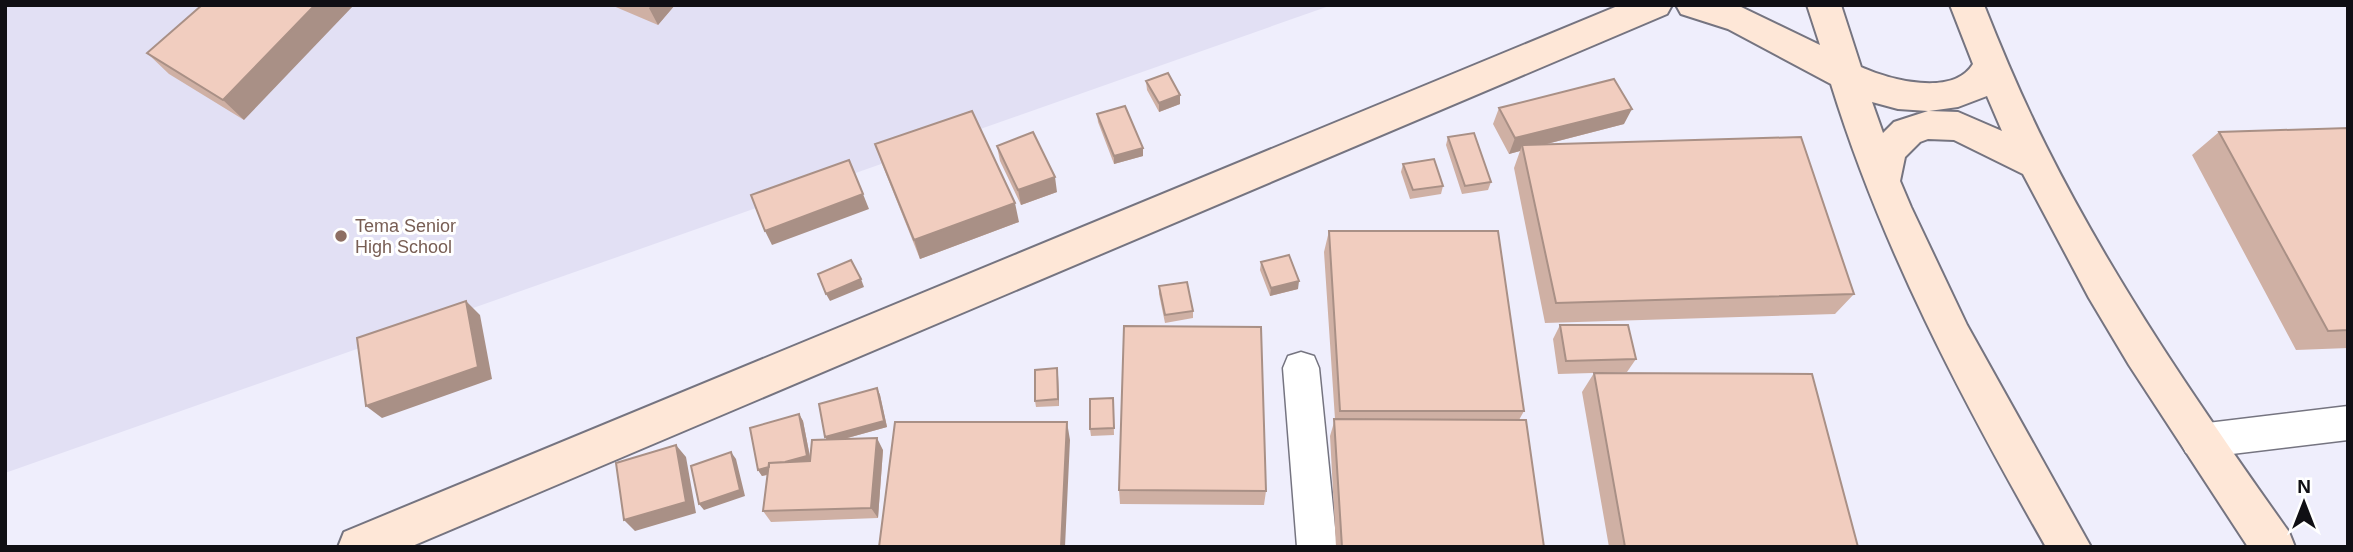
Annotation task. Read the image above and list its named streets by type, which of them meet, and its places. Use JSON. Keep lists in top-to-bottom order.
{
  "places": ["Tema Senior High School"],
  "north": "top"
}
